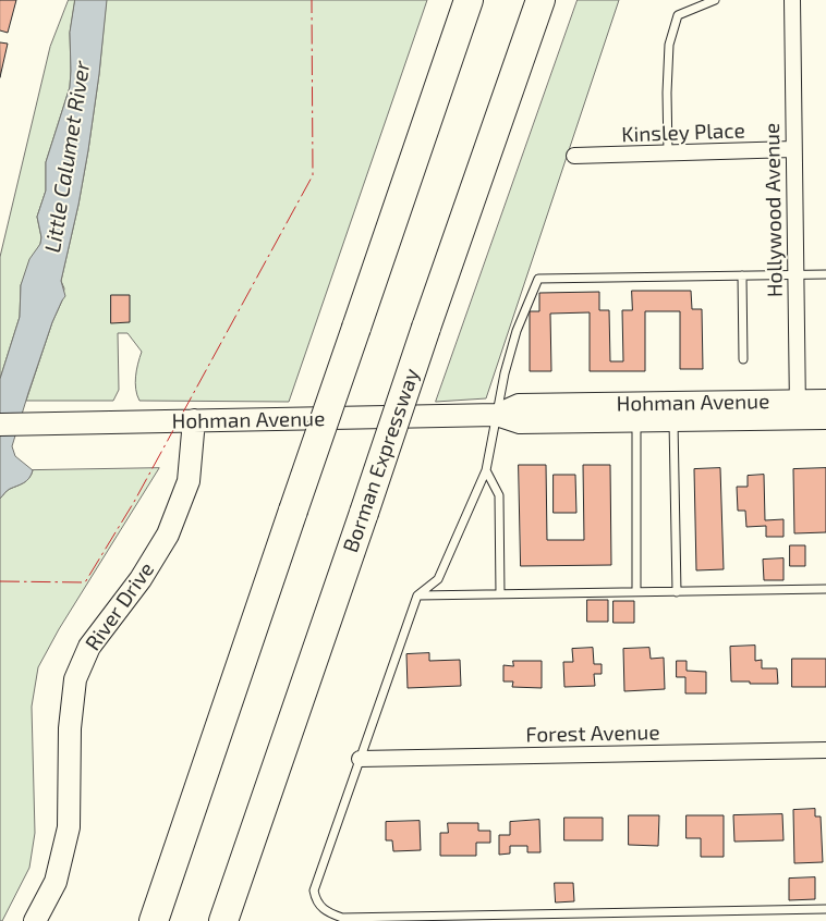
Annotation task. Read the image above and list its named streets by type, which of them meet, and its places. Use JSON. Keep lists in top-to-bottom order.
{
  "streets": {
    "highway": ["Borman Expressway"],
    "main road": ["Hohman Avenue", "River Drive"],
    "street": ["Kinsley Place", "Hollywood Avenue", "Forest Avenue"]
  },
  "crossings": [
    ["Kinsley Place", "Hollywood Avenue"],
    ["Hollywood Avenue", "Hohman Avenue"],
    ["Hohman Avenue", "River Drive"]
  ],
  "water": ["Little Calumet River"]
}
